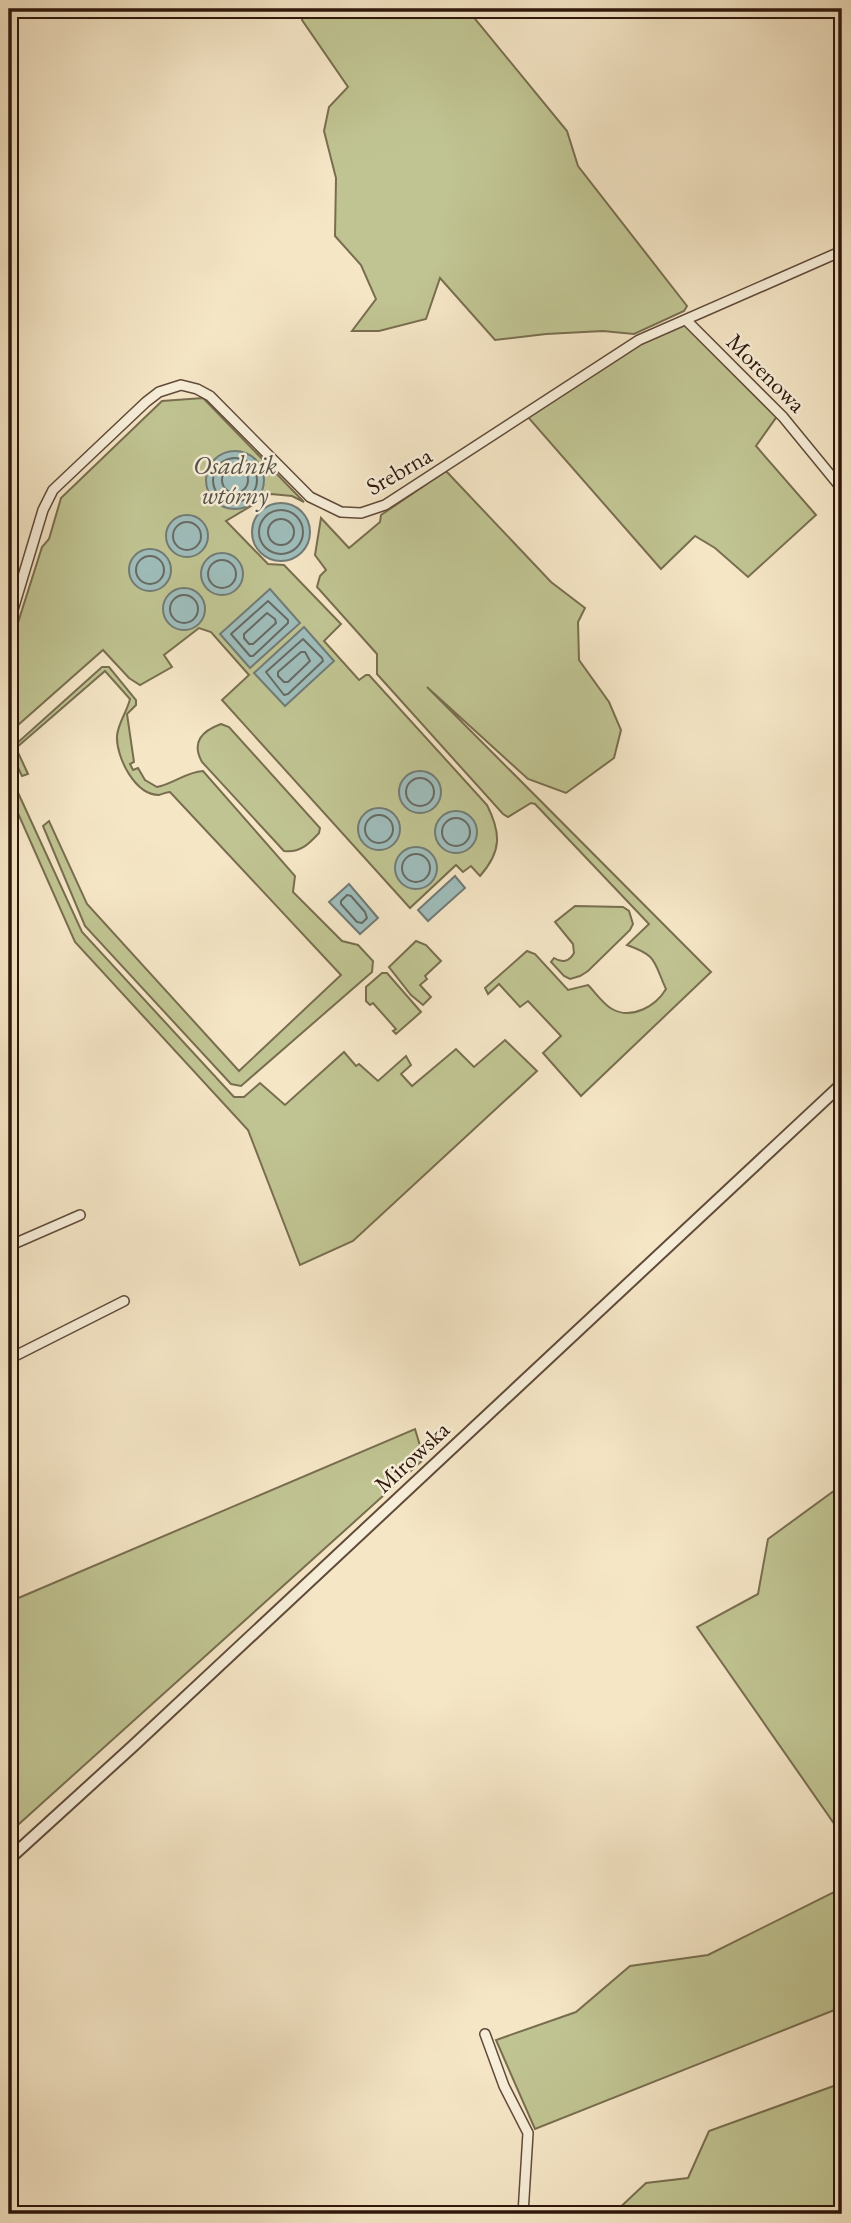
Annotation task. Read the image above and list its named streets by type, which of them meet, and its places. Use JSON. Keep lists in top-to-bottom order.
{
  "streets": {
    "street": ["Morenowa", "Srebrna", "Mirowska"]
  },
  "crossings": [
    ["Morenowa", "Srebrna"]
  ],
  "water": ["Osadnik wtórny"]
}
